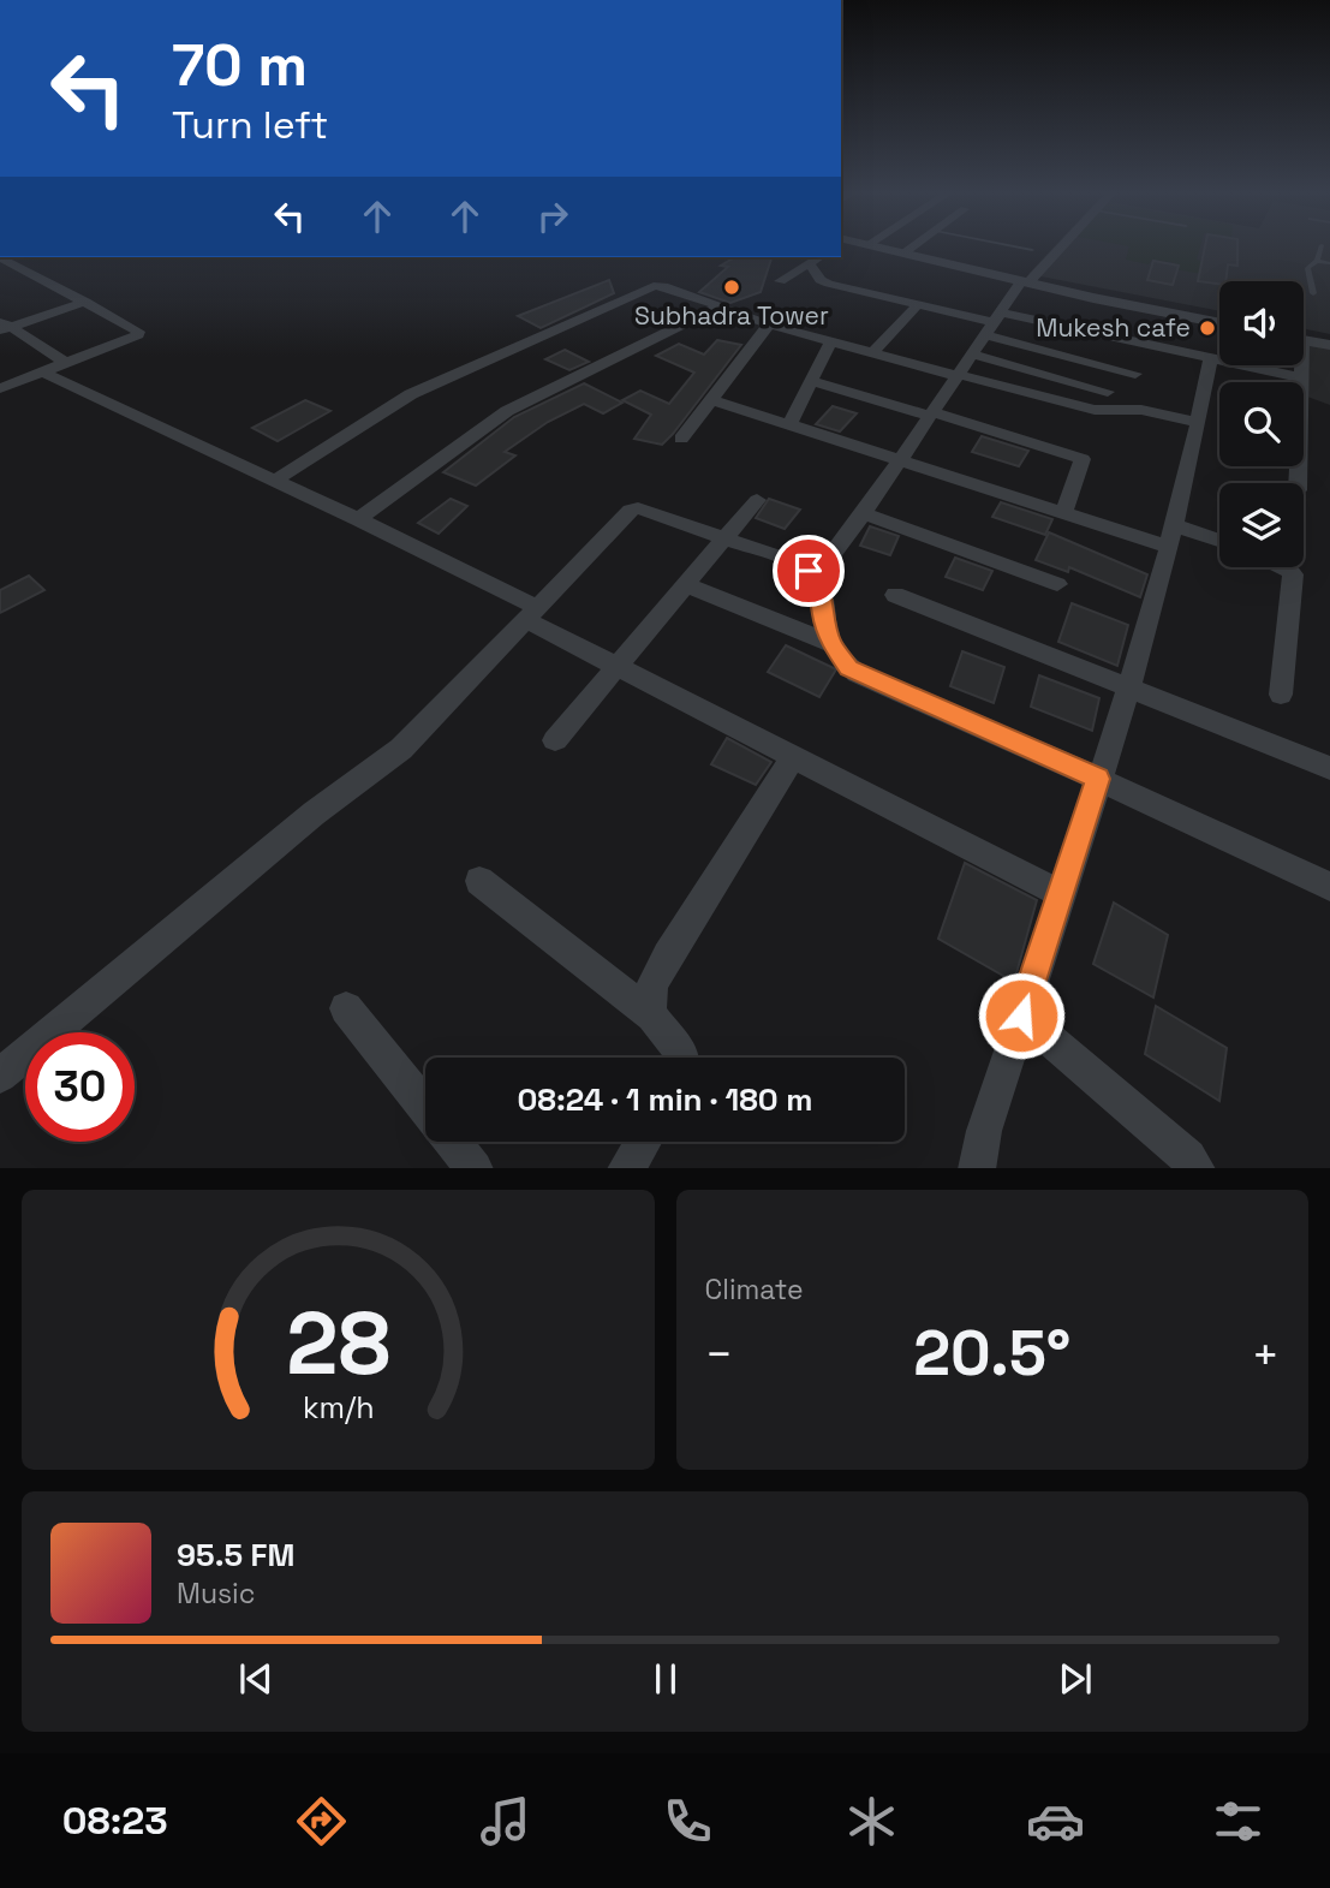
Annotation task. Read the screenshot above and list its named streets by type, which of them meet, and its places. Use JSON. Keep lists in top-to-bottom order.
{
  "places": ["Subhadra Tower", "Mukesh cafe"],
  "page": {
    "turn": ["70 m", "Turn left"],
    "limit": "30",
    "trip": "08:24 · 1 min · 180 m",
    "tile": "Climate",
    "heat": ["−", "20.5°", "+"],
    "song": ["95.5 FM", "Music"],
    "tabs": "08:23",
    "gauge": ["28", "km/h"]
  }
}
